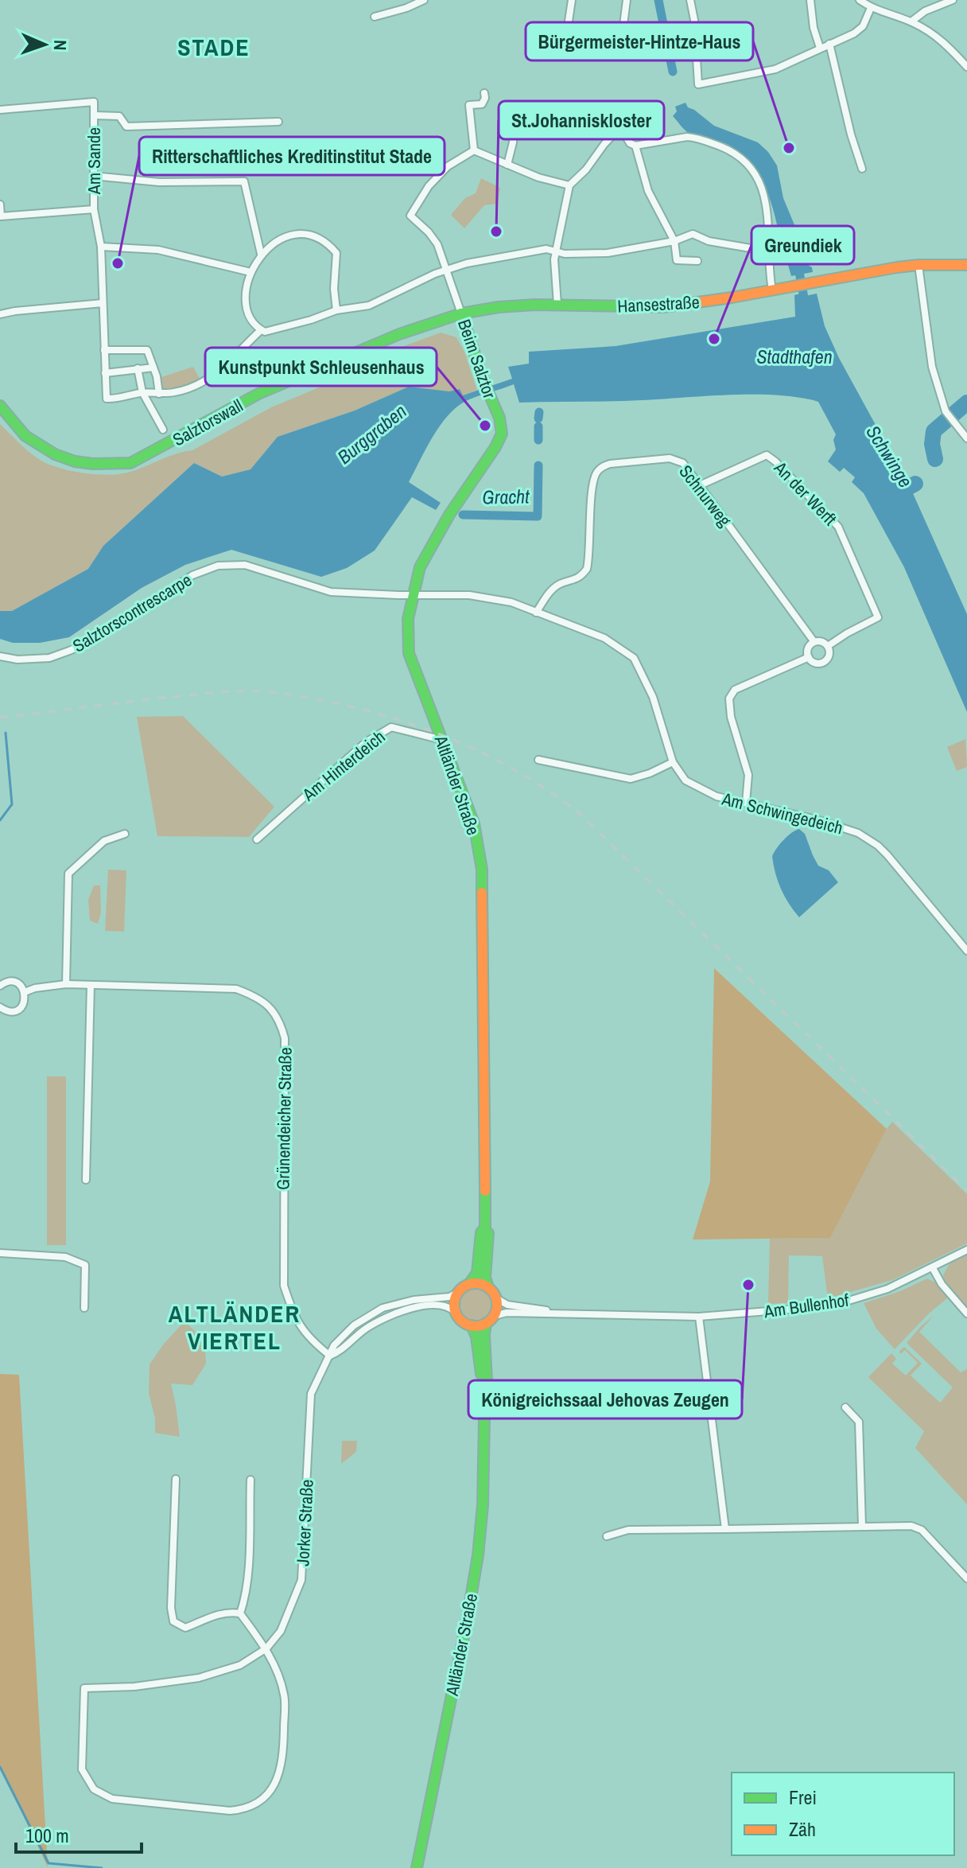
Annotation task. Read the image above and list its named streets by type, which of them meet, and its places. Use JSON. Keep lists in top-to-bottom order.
{
  "streets": {
    "main road": [
      "Hansestraße",
      "Beim Salztor",
      "Salztorswall",
      "Altländer Straße"
    ],
    "street": [
      "Am Sande",
      "An der Werft",
      "Schnurweg",
      "Salztorscontrescarpe",
      "Am Hinterdeich",
      "Am Schwingedeich",
      "Grünendeicher Straße",
      "Am Bullenhof",
      "Jorker Straße"
    ]
  },
  "crossings": [
    ["Hansestraße", "Beim Salztor"],
    ["Hansestraße", "Salztorswall"],
    ["Beim Salztor", "Salztorswall"],
    ["Beim Salztor", "Altländer Straße"],
    ["An der Werft", "Schnurweg"],
    ["Schnurweg", "Am Schwingedeich"],
    ["Salztorscontrescarpe", "Altländer Straße"],
    ["Salztorscontrescarpe", "Am Schwingedeich"],
    ["Am Hinterdeich", "Altländer Straße"],
    ["Altländer Straße", "Am Schwingedeich"],
    ["Altländer Straße", "Am Bullenhof"],
    ["Altländer Straße", "Jorker Straße"],
    ["Grünendeicher Straße", "Jorker Straße"],
    ["Am Bullenhof", "Jorker Straße"]
  ],
  "districts": ["STADE", "ALTLÄNDER VIERTEL"],
  "water": [
    "Stadthafen",
    "Burggraben",
    "Schwinge",
    "Gracht"
  ],
  "places": [
    "Bürgermeister-Hintze-Haus",
    "St.Johanniskloster",
    "Ritterschaftliches Kreditinstitut Stade",
    "Greundiek",
    "Kunstpunkt Schleusenhaus",
    "Königreichssaal Jehovas Zeugen"
  ],
  "legend": ["Frei", "Zäh"],
  "scale_bar": "100 m",
  "north": "right"
}
